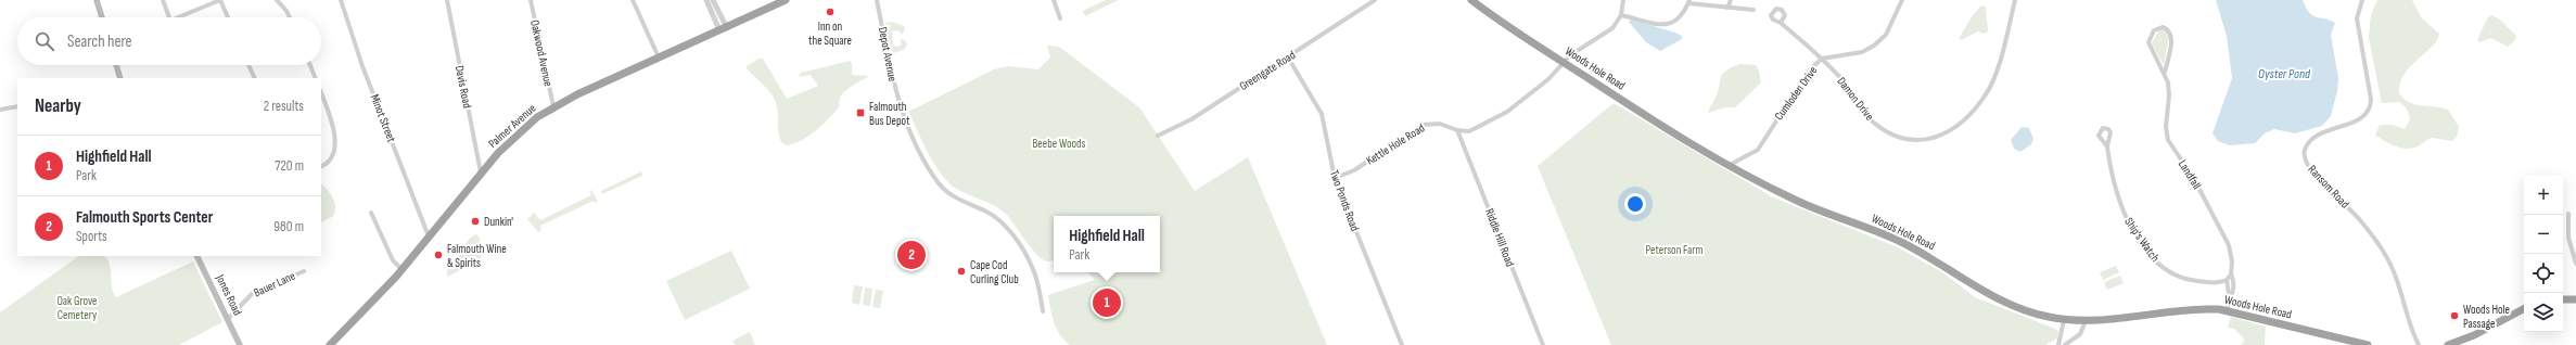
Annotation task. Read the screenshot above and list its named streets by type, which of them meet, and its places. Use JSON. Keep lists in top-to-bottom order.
{
  "streets": {
    "highway": ["Woods Hole Road", "Palmer Avenue"],
    "main road": ["Jones Road"],
    "street": [
      "Oakwood Avenue",
      "Depot Avenue",
      "Greengate Road",
      "Davis Road",
      "Cumloden Drive",
      "Damon Drive",
      "Minot Street",
      "Kettle Hole Road",
      "Landfall",
      "Ransom Road",
      "Two Ponds Road",
      "Riddle Hill Road",
      "Ship's Watch",
      "Bauer Lane"
    ]
  },
  "crossings": [
    ["Oakwood Avenue", "Palmer Avenue"],
    ["Woods Hole Road", "Cumloden Drive"],
    ["Woods Hole Road", "Kettle Hole Road"],
    ["Woods Hole Road", "Landfall"],
    ["Greengate Road", "Two Ponds Road"],
    ["Davis Road", "Palmer Avenue"],
    ["Cumloden Drive", "Damon Drive"],
    ["Minot Street", "Palmer Avenue"],
    ["Kettle Hole Road", "Two Ponds Road"],
    ["Kettle Hole Road", "Riddle Hill Road"],
    ["Landfall", "Ship's Watch"],
    ["Bauer Lane", "Jones Road"]
  ],
  "water": ["Oyster Pond"],
  "parks": ["Beebe Woods", "Peterson Farm", "Oak Grove Cemetery"],
  "places": {
    "other": [
      "Inn on the Square",
      "Dunkin'",
      "Falmouth Wine & Spirits",
      "Cape Cod Curling Club",
      "Woods Hole Passage"
    ],
    "transit": ["Falmouth Bus Depot"]
  },
  "page": {
    "search": "Search here",
    "heading": ["Nearby", "2 results"],
    "list": [
      {
        "mark": "1",
        "name": "Highfield Hall",
        "note": "Park",
        "value": "720 m"
      },
      {
        "mark": "2",
        "name": "Falmouth Sports Center",
        "note": "Sports",
        "value": "980 m"
      }
    ],
    "map_buttons": ["+", "−"],
    "popup": ["Highfield Hall", "Park"],
    "pins": ["2", "1"]
  }
}
